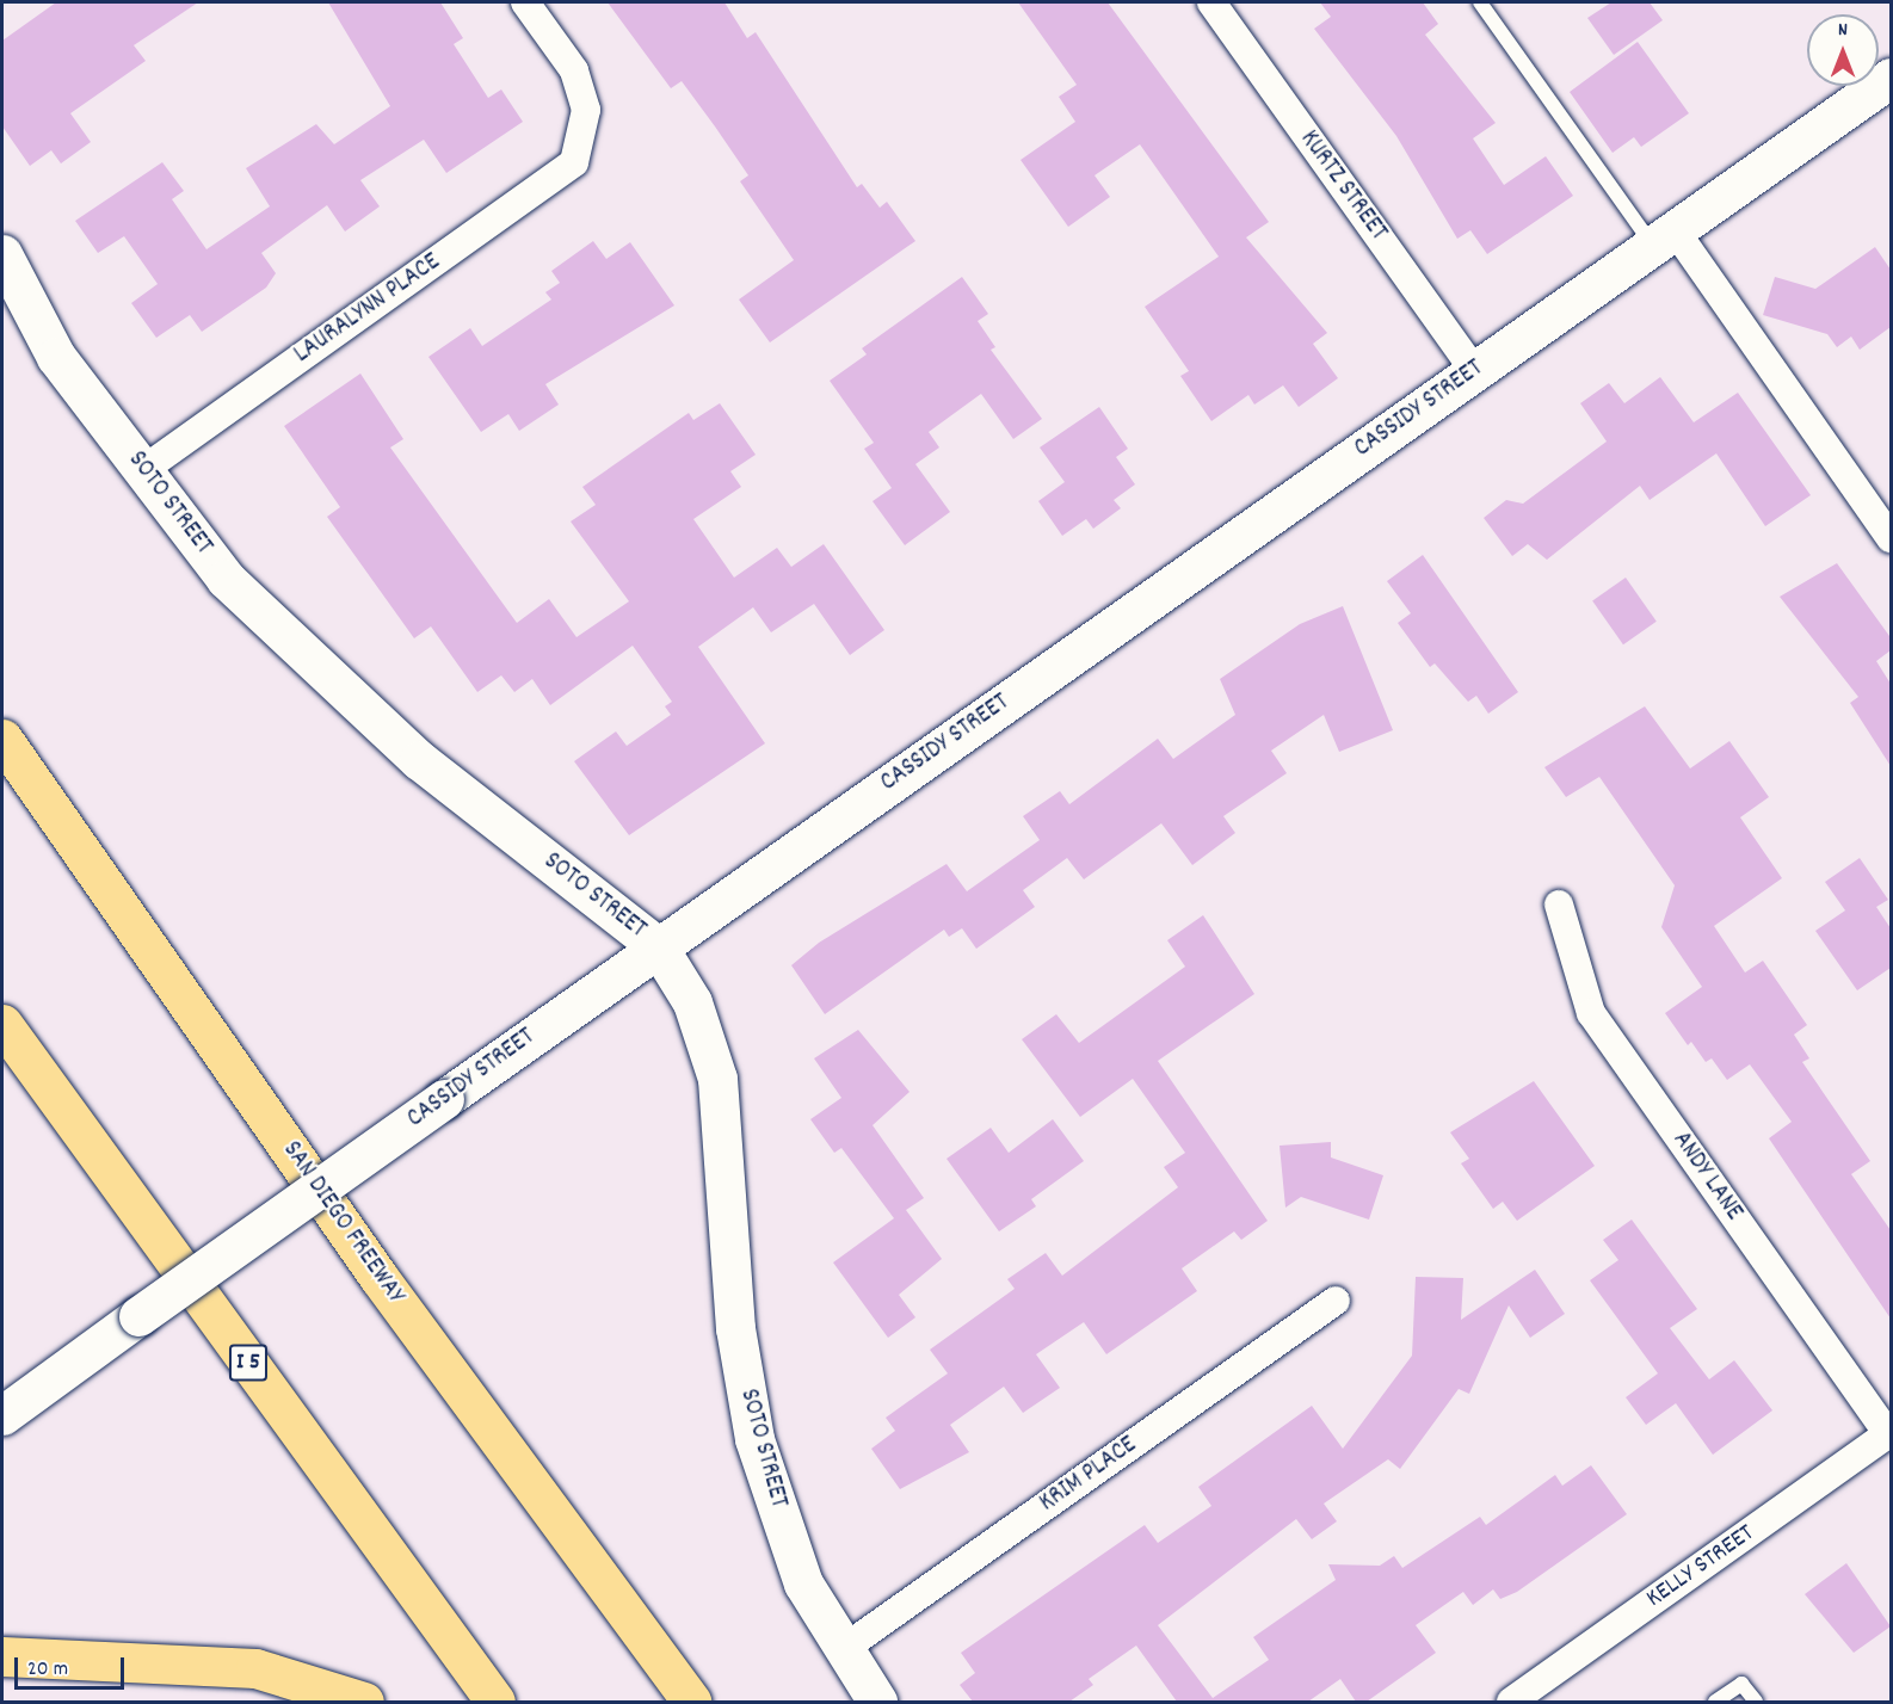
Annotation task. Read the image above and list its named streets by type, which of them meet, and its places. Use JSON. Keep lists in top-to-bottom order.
{
  "streets": {
    "highway": ["SAN DIEGO FREEWAY", "I 5"],
    "main road": ["CASSIDY STREET", "SOTO STREET"],
    "street": [
      "KURTZ STREET",
      "LAURALYNN PLACE",
      "ANDY LANE",
      "KRIM PLACE",
      "KELLY STREET"
    ]
  },
  "crossings": [
    ["KURTZ STREET", "CASSIDY STREET"],
    ["LAURALYNN PLACE", "SOTO STREET"],
    ["CASSIDY STREET", "SOTO STREET"],
    ["SOTO STREET", "KRIM PLACE"],
    ["ANDY LANE", "KELLY STREET"]
  ],
  "scale_bar": "20 m",
  "north": "top"
}
